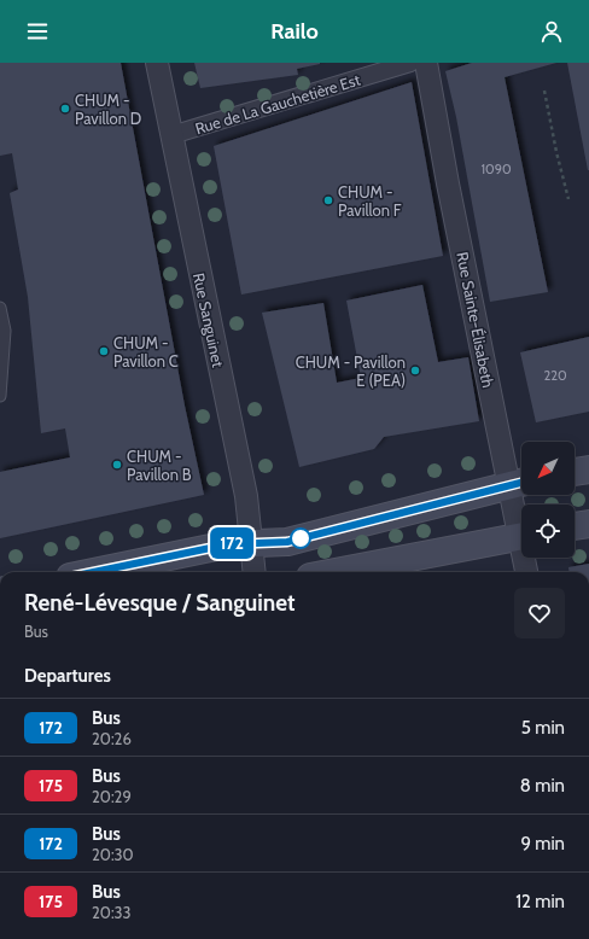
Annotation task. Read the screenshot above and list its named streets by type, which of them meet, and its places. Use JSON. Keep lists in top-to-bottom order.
{
  "streets": {
    "street": ["Rue de La Gauchetière Est", "Rue Sanguinet", "Rue Sainte-Élisabeth"]
  },
  "crossings": [
    ["Rue de La Gauchetière Est", "Rue Sanguinet"]
  ],
  "places": [
    "CHUM - Pavillon D",
    "CHUM - Pavillon F",
    "CHUM - Pavillon C",
    "CHUM - Pavillon E (PEA)",
    "CHUM - Pavillon B"
  ],
  "lines": ["bus line 172"],
  "house_numbers": ["1090", "220"],
  "north": "bottom left",
  "page": {
    "header": "Railo",
    "on_map": "172",
    "heading": [
      ["René-Lévesque / Sanguinet", "Bus"],
      "Departures"
    ],
    "list": [
      {
        "mark": "172",
        "name": "Bus",
        "note": "20:26",
        "value": "5 min"
      },
      {
        "mark": "175",
        "name": "Bus",
        "note": "20:29",
        "value": "8 min"
      },
      {
        "mark": "172",
        "name": "Bus",
        "note": "20:30",
        "value": "9 min"
      },
      {
        "mark": "175",
        "name": "Bus",
        "note": "20:33",
        "value": "12 min"
      }
    ]
  }
}
